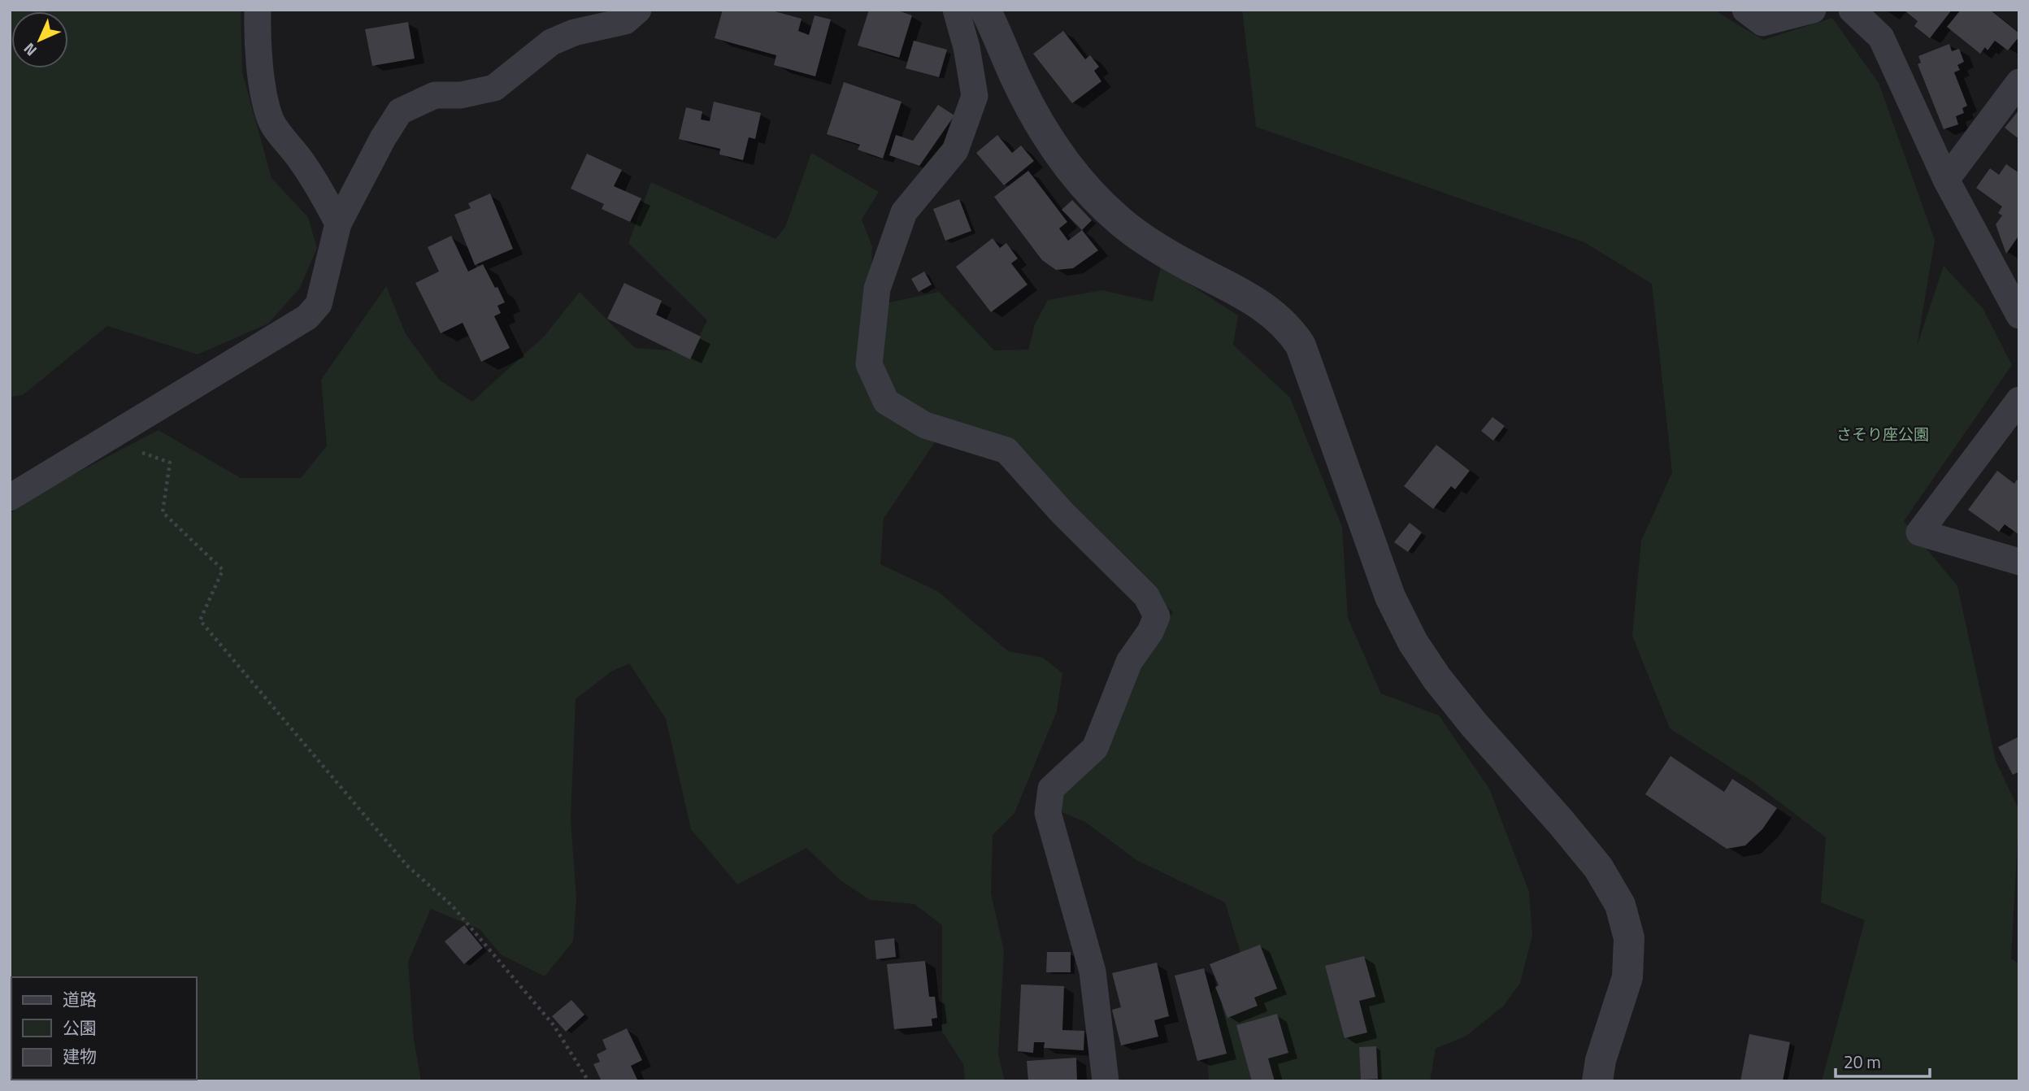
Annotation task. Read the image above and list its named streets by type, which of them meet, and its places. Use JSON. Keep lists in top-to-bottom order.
{
  "parks": ["さそり座公園"],
  "legend": ["道路", "公園", "建物"],
  "scale_bar": "20 m",
  "north": "bottom left"
}
